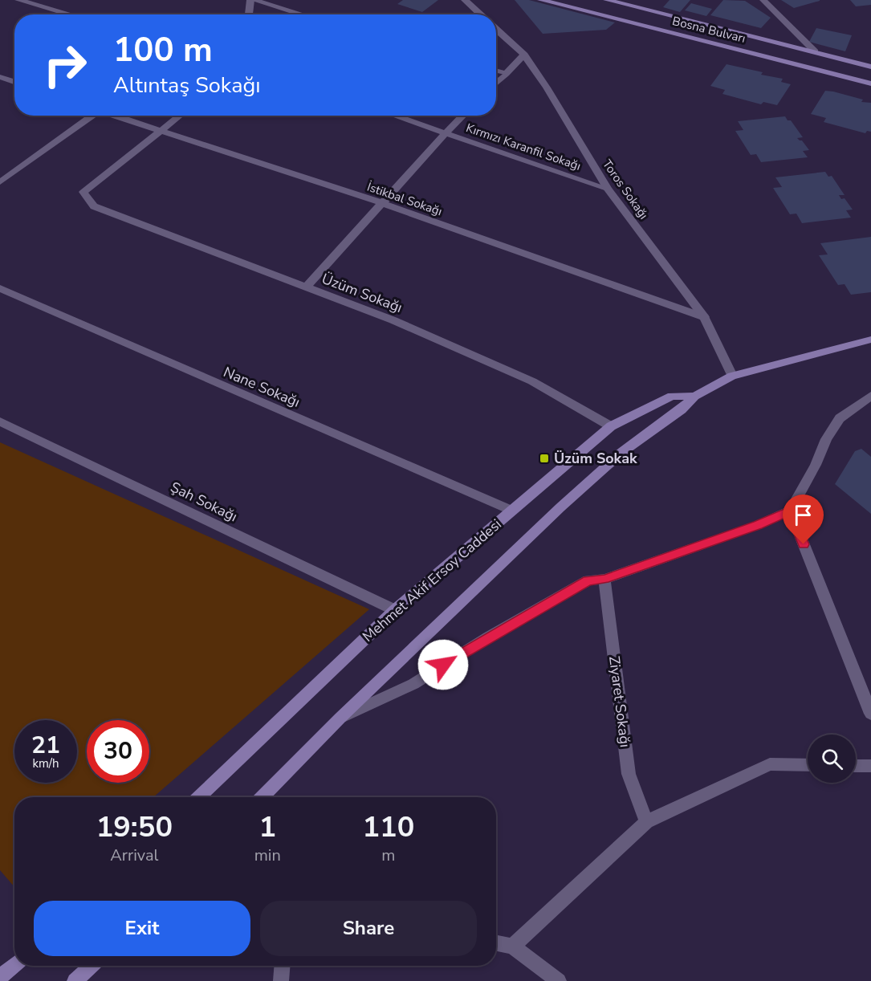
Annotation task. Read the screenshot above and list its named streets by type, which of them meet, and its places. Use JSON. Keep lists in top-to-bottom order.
{
  "streets": {
    "main road": ["Bosna Bulvarı", "Mehmet Akif Ersoy Caddesi"],
    "street": [
      "Kırmızı Karanfil Sokağı",
      "Toros Sokağı",
      "İstikbal Sokağı",
      "Üzüm Sokağı",
      "Nane Sokağı",
      "Şah Sokağı",
      "Ziyaret Sokağı"
    ]
  },
  "crossings": [
    ["Kırmızı Karanfil Sokağı", "Toros Sokağı"],
    ["Toros Sokağı", "İstikbal Sokağı"],
    ["Toros Sokağı", "Mehmet Akif Ersoy Caddesi"],
    ["İstikbal Sokağı", "Üzüm Sokağı"],
    ["Üzüm Sokağı", "Mehmet Akif Ersoy Caddesi"],
    ["Nane Sokağı", "Mehmet Akif Ersoy Caddesi"],
    ["Şah Sokağı", "Mehmet Akif Ersoy Caddesi"]
  ],
  "places": {
    "transit": ["Üzüm Sokak"]
  },
  "page": {
    "turn": ["100 m", "Altıntaş Sokağı"],
    "speed": "21 km/h",
    "limit": "30",
    "eta": [
      "19:50",
      "Arrival",
      "1",
      "min",
      "110",
      "m"
    ],
    "buttons": ["Exit", "Share"]
  }
}
